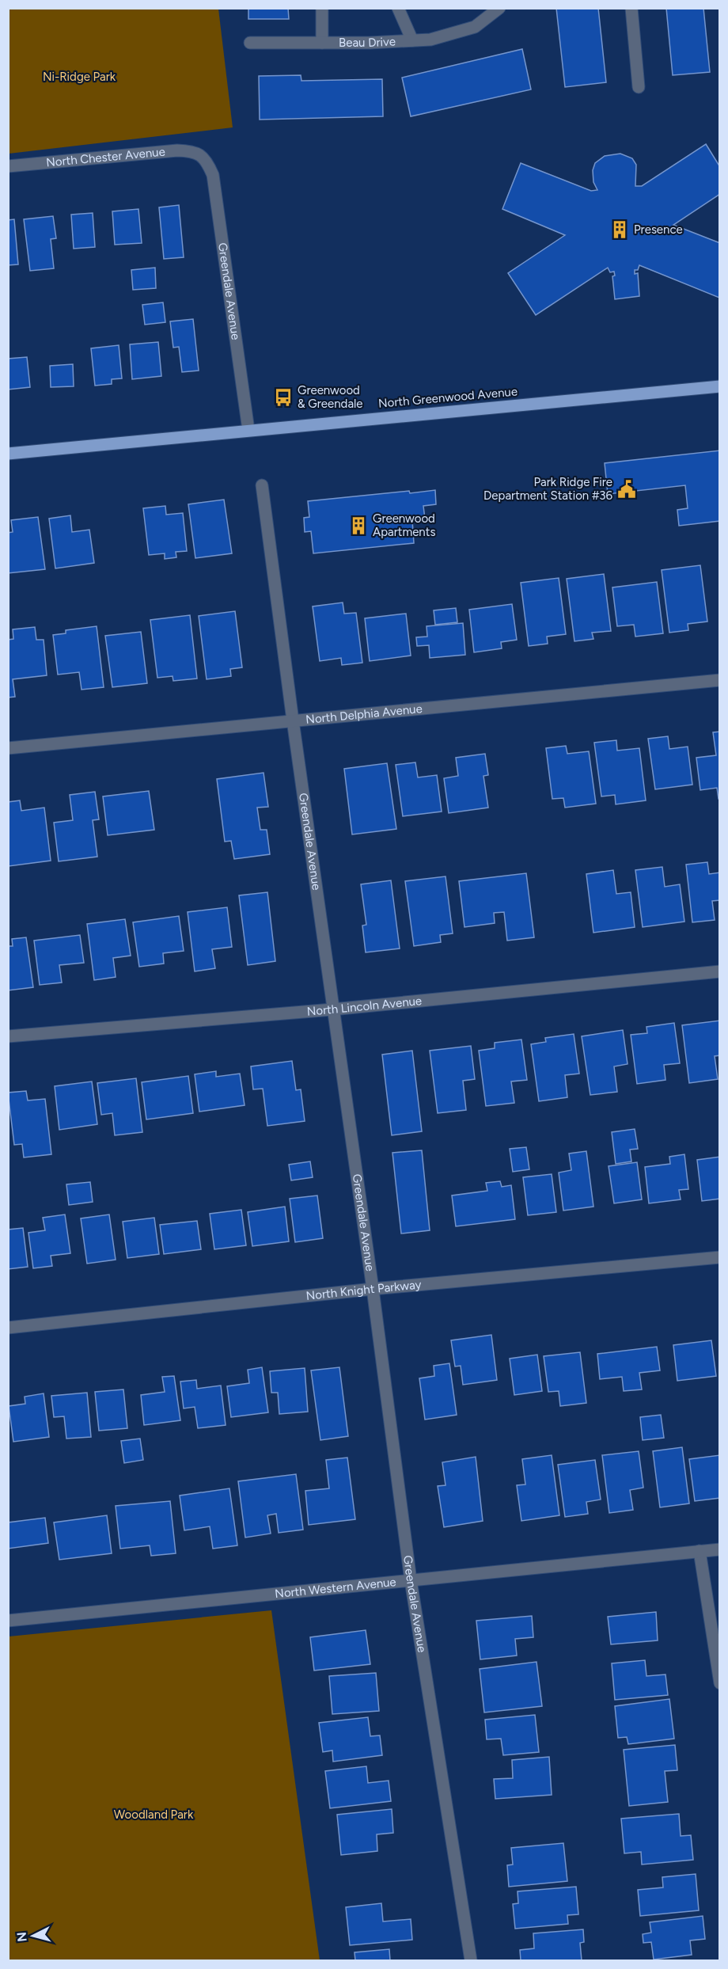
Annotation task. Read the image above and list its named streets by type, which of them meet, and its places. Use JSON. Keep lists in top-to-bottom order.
{
  "streets": {
    "main road": ["North Greenwood Avenue"],
    "street": [
      "Beau Drive",
      "North Chester Avenue",
      "Greendale Avenue",
      "North Delphia Avenue",
      "North Lincoln Avenue",
      "North Knight Parkway",
      "North Western Avenue"
    ]
  },
  "crossings": [
    ["North Chester Avenue", "Greendale Avenue"],
    ["Greendale Avenue", "North Greenwood Avenue"],
    ["Greendale Avenue", "North Delphia Avenue"],
    ["Greendale Avenue", "North Lincoln Avenue"],
    ["Greendale Avenue", "North Knight Parkway"],
    ["Greendale Avenue", "North Western Avenue"]
  ],
  "parks": ["Ni-Ridge Park", "Woodland Park"],
  "places": {
    "building": ["Presence", "Greenwood Apartments"],
    "bus stop": ["Greenwood & Greendale"],
    "public building": ["Park Ridge Fire Department Station #36"]
  },
  "north": "left"
}
